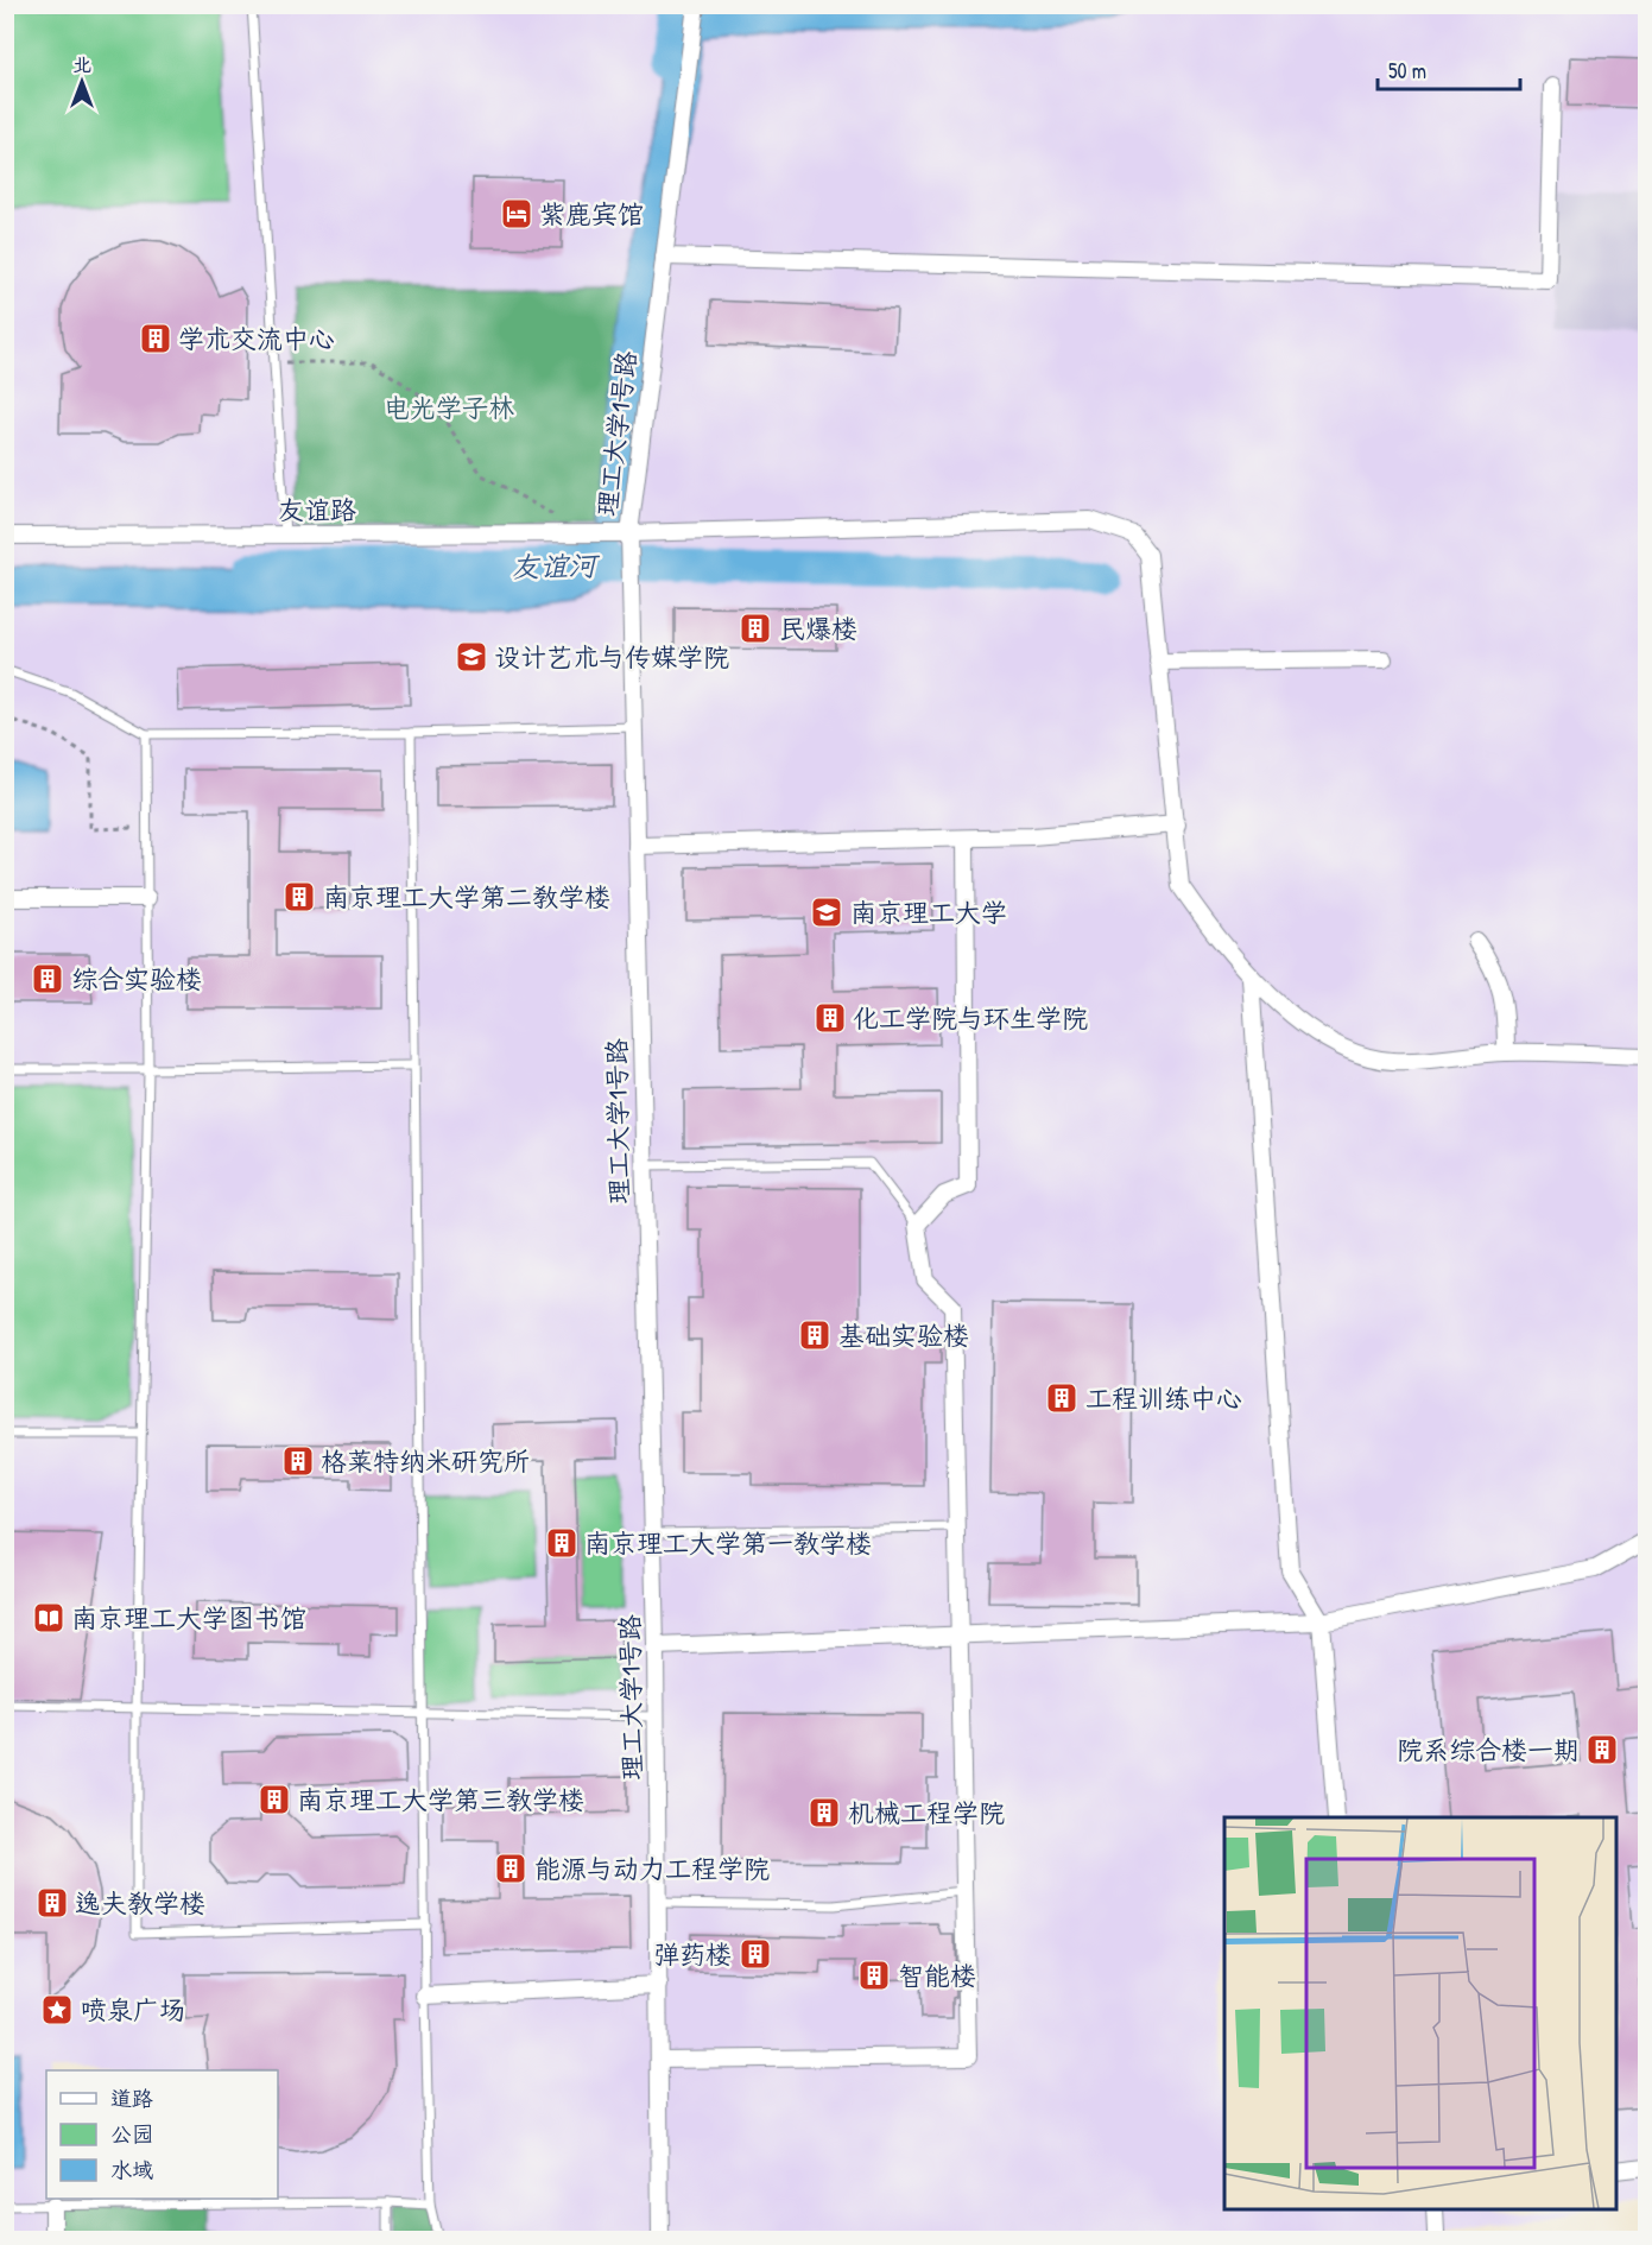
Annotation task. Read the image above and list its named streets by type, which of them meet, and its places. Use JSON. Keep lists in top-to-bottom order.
{
  "streets": {
    "street": ["理工大学1号路", "友谊路"]
  },
  "crossings": [
    ["理工大学1号路", "友谊路"]
  ],
  "water": ["友谊河"],
  "parks": ["电光学子林"],
  "places": {
    "hotel": ["紫鹿宾馆"],
    "building": [
      "学术交流中心",
      "民爆楼",
      "南京理工大学第二教学楼",
      "综合实验楼",
      "化工学院与环生学院",
      "基础实验楼",
      "工程训练中心",
      "格莱特纳米研究所",
      "南京理工大学第一教学楼",
      "院系综合楼一期",
      "南京理工大学第三教学楼",
      "机械工程学院",
      "能源与动力工程学院",
      "逸夫教学楼",
      "弹药楼",
      "智能楼"
    ],
    "school or university": ["设计艺术与传媒学院", "南京理工大学"],
    "library": ["南京理工大学图书馆"],
    "place": ["喷泉广场"]
  },
  "legend": ["道路", "公园", "水域"],
  "scale_bar": "50 m",
  "north": "top"
}
